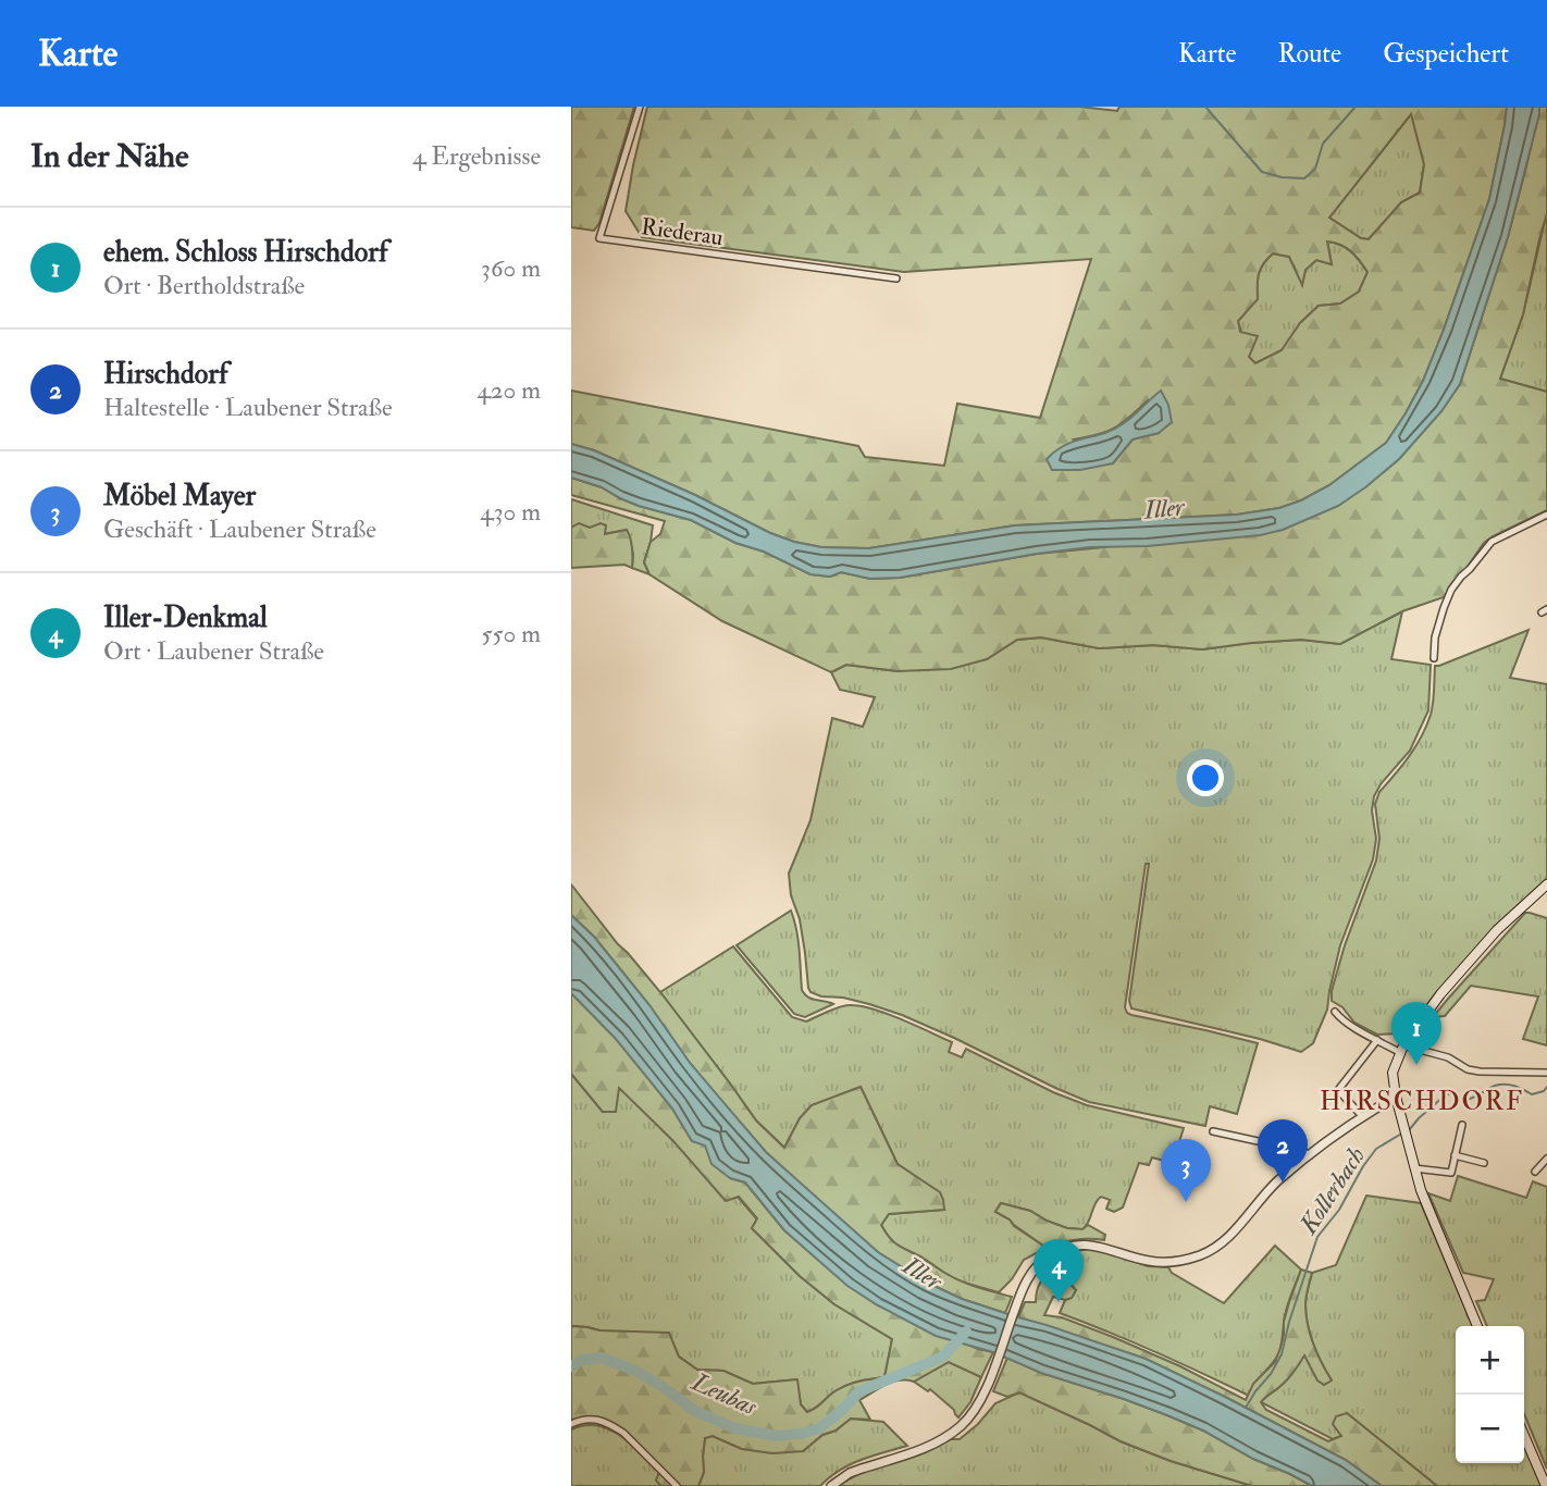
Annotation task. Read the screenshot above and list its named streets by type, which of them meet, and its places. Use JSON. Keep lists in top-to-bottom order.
{
  "streets": {
    "street": ["Riederau"]
  },
  "districts": ["HIRSCHDORF"],
  "water": ["Iller", "Kollerbach", "Leubas"],
  "page": {
    "header": "Karte",
    "nav": ["Karte", "Route", "Gespeichert"],
    "heading": ["In der Nähe", "4 Ergebnisse"],
    "list": [
      {
        "mark": "1",
        "name": "ehem. Schloss Hirschdorf",
        "note": "Ort · Bertholdstraße",
        "value": "360 m"
      },
      {
        "mark": "2",
        "name": "Hirschdorf",
        "note": "Haltestelle · Laubener Straße",
        "value": "420 m"
      },
      {
        "mark": "3",
        "name": "Möbel Mayer",
        "note": "Geschäft · Laubener Straße",
        "value": "430 m"
      },
      {
        "mark": "4",
        "name": "Iller-Denkmal",
        "note": "Ort · Laubener Straße",
        "value": "550 m"
      }
    ],
    "pins": [
      "1",
      "2",
      "3",
      "4"
    ],
    "map_buttons": ["+", "−"]
  }
}
